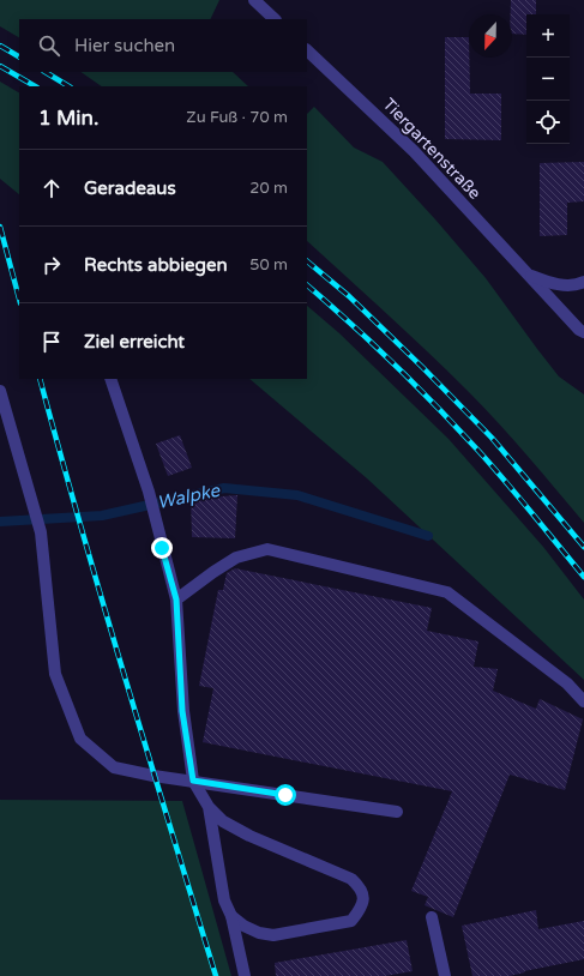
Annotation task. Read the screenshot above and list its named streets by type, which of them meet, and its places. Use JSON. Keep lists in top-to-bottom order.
{
  "streets": {
    "street": ["Tiergartenstraße"]
  },
  "water": ["Walpke"],
  "north": "bottom",
  "page": {
    "map_buttons": ["+", "−"],
    "search": "Hier suchen",
    "heading": ["1 Min.", "Zu Fuß · 70 m"],
    "list": [
      ["Geradeaus", "20 m"],
      ["Rechts abbiegen", "50 m"],
      "Ziel erreicht"
    ]
  }
}
